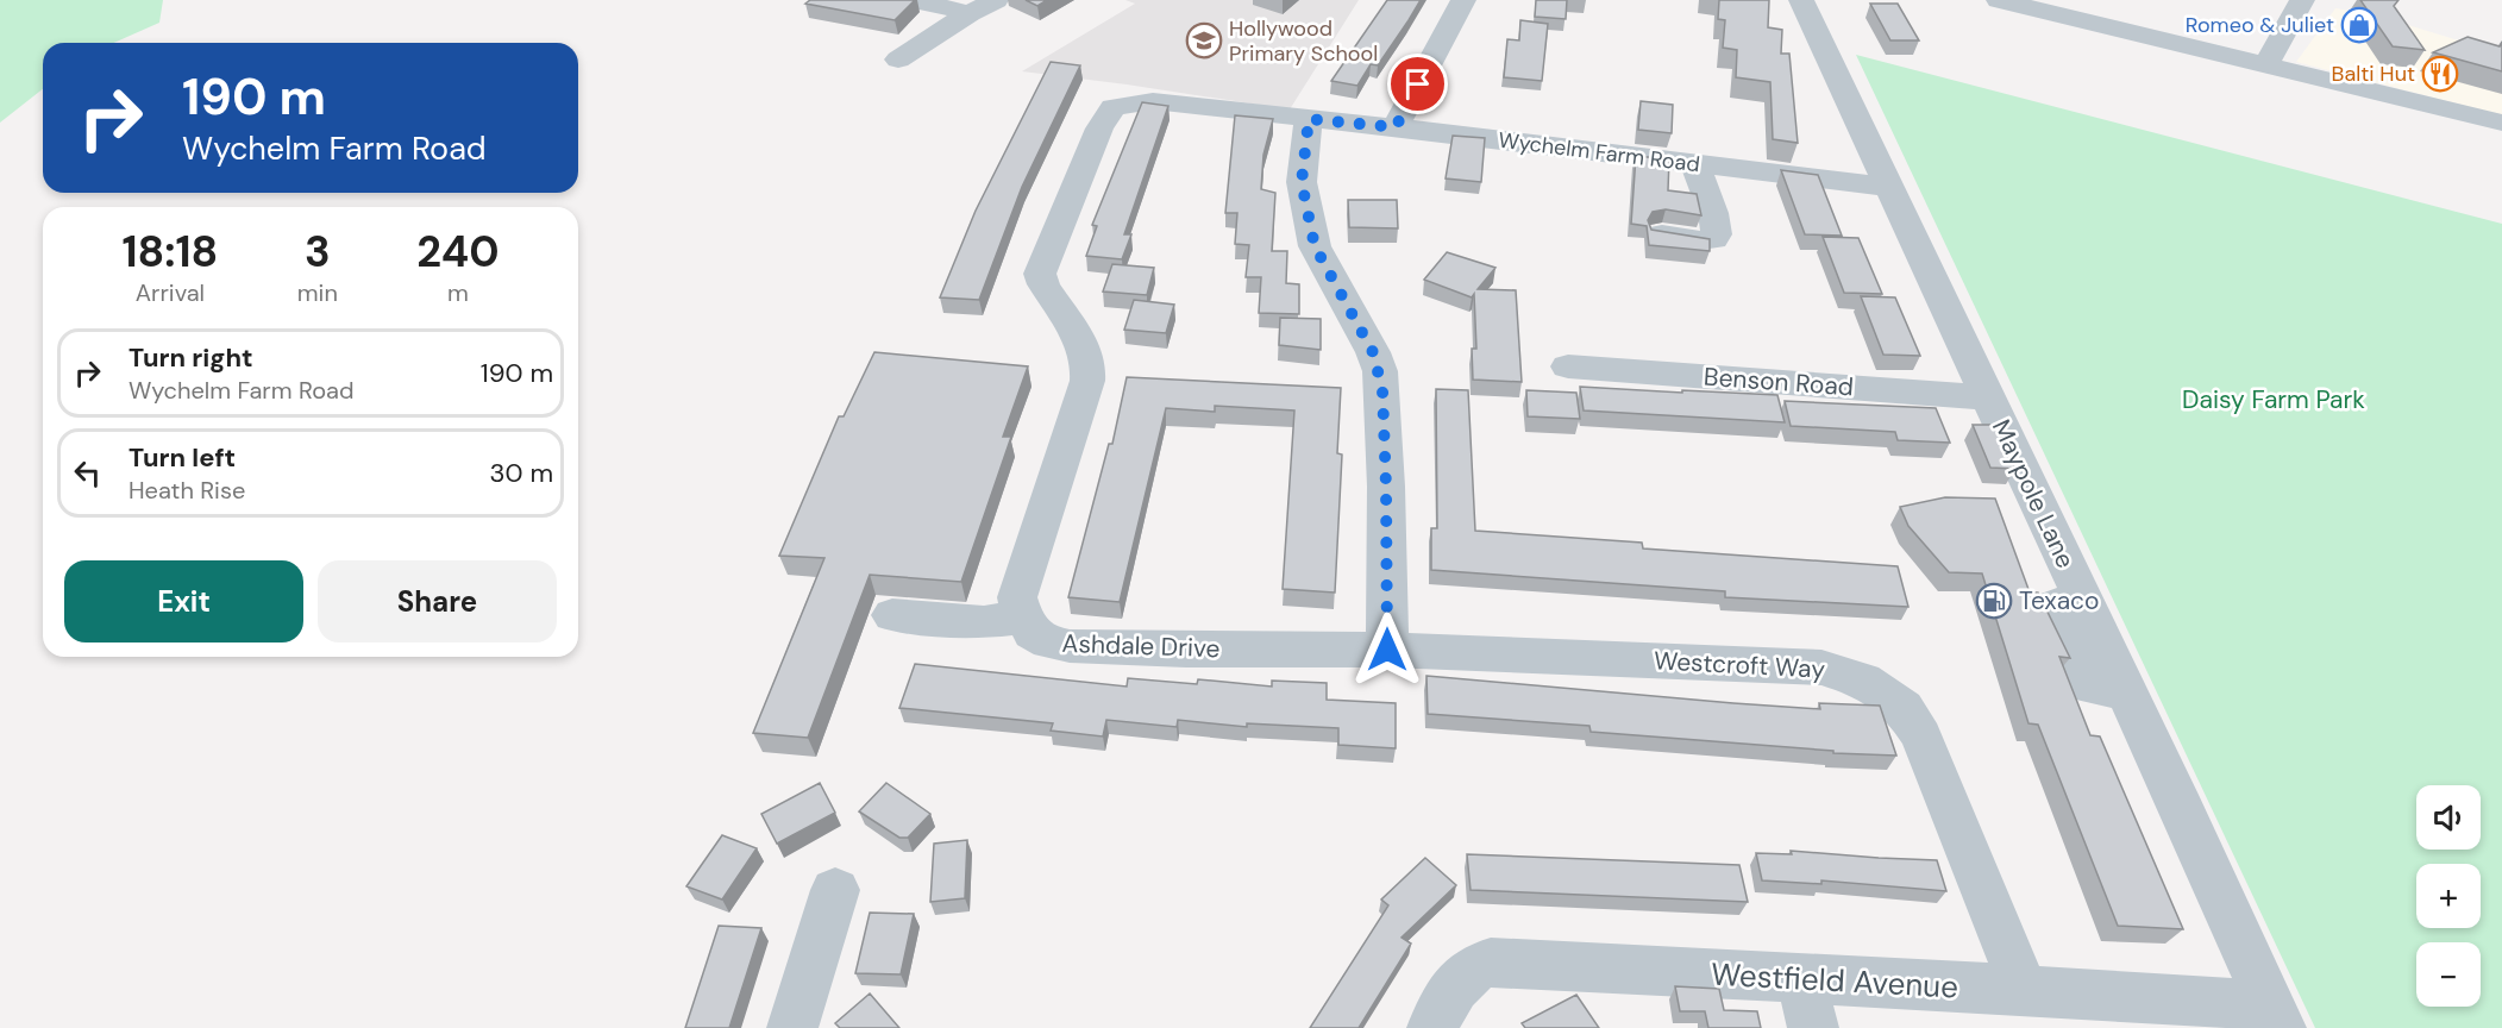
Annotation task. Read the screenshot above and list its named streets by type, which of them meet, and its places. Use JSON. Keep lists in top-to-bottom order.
{
  "streets": {
    "street": [
      "Wychelm Farm Road",
      "Benson Road",
      "Maypole Lane",
      "Ashdale Drive",
      "Westcroft Way",
      "Westfield Avenue"
    ]
  },
  "crossings": [
    ["Wychelm Farm Road", "Maypole Lane"],
    ["Benson Road", "Maypole Lane"],
    ["Maypole Lane", "Westfield Avenue"],
    ["Ashdale Drive", "Westcroft Way"],
    ["Westcroft Way", "Westfield Avenue"]
  ],
  "parks": ["Daisy Farm Park"],
  "places": {
    "shop": ["Romeo & Juliet"],
    "school or university": ["Hollywood Primary School"],
    "restaurant": ["Balti Hut"],
    "fuel station": ["Texaco"]
  },
  "page": {
    "turn": ["190 m", "Wychelm Farm Road"],
    "eta": [
      "18:18",
      "Arrival",
      "3",
      "min",
      "240",
      "m"
    ],
    "list": [
      {
        "name": "Turn right",
        "note": "Wychelm Farm Road",
        "value": "190 m"
      },
      {
        "name": "Turn left",
        "note": "Heath Rise",
        "value": "30 m"
      }
    ],
    "buttons": ["Exit", "Share"],
    "map_buttons": ["+", "−"]
  }
}
